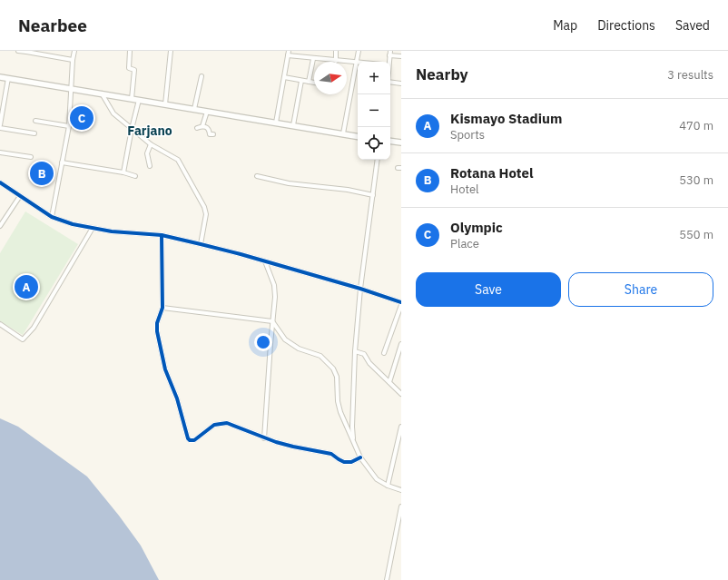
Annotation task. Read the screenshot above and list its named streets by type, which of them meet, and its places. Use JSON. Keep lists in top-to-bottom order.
{
  "districts": ["Farjano"],
  "north": "right",
  "page": {
    "header": "Nearbee",
    "nav": ["Map", "Directions", "Saved"],
    "heading": ["Nearby", "3 results"],
    "map_buttons": ["+", "−"],
    "list": [
      {
        "mark": "A",
        "name": "Kismayo Stadium",
        "note": "Sports",
        "value": "470 m"
      },
      {
        "mark": "B",
        "name": "Rotana Hotel",
        "note": "Hotel",
        "value": "530 m"
      },
      {
        "mark": "C",
        "name": "Olympic",
        "note": "Place",
        "value": "550 m"
      }
    ],
    "pins": ["C", "B", "A"],
    "buttons": ["Save", "Share"]
  }
}
